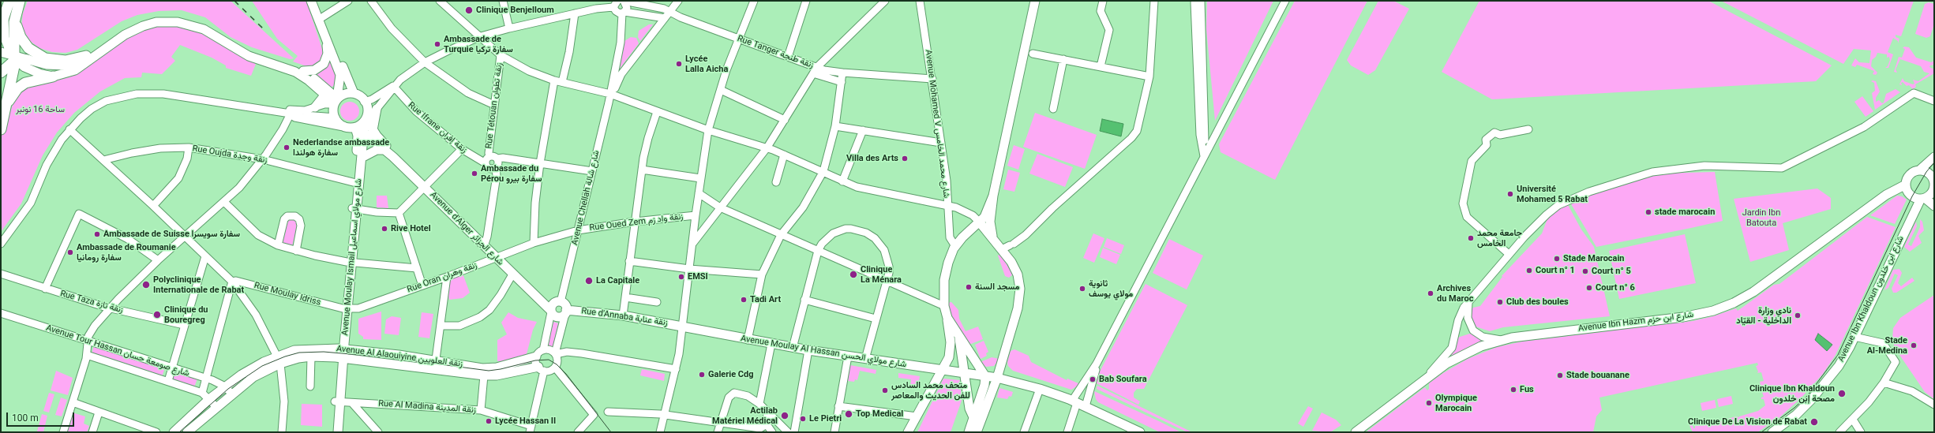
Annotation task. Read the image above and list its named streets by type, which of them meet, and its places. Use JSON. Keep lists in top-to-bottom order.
{
  "streets": {
    "main road": [
      "Avenue d'Alger شارع الجزائر",
      "Avenue Moulay Ismail شارع مولاي اسماعيل",
      "Avenue Ibn Khaldoun شارع ابن خلدون",
      "Rue d'Annaba زنقة عنابة",
      "Avenue Ibn Hazm شارع ابن حزم",
      "Avenue Moulay Al Hassan شارع مولاي الحسن",
      "Avenue Al Alaouiyine زنقة العلويين"
    ],
    "street": [
      "Rue Tanger زنقة طنجة",
      "Rue Tétouan زنقة تطوان",
      "Avenue Mohamed V شارع محمد الخامس",
      "Rue Ifrane زنقة إفران",
      "Rue Oujda زنقة وجدة",
      "Avenue Chellah شارع شالة",
      "Rue Oued Zem زنقة واد زم",
      "Rue Oran زنقة وهران",
      "Rue Moulay Idriss",
      "Rue Taza زنقة تازة",
      "Avenue Tour Hassan شارع صومعة حسان",
      "Rue Al Madina زنقة المدينة"
    ]
  },
  "crossings": [
    ["Rue Tanger زنقة طنجة", "Avenue Mohamed V شارع محمد الخامس"],
    ["Rue Tétouan زنقة تطوان", "Rue Ifrane زنقة إفران"],
    ["Rue Oujda زنقة وجدة", "Avenue Moulay Ismail شارع مولاي اسماعيل"],
    ["Avenue Chellah شارع شالة", "Rue Oued Zem زنقة واد زم"],
    ["Avenue Chellah شارع شالة", "Avenue d'Alger شارع الجزائر"],
    ["Avenue Chellah شارع شالة", "Rue Oran زنقة وهران"],
    ["Avenue Chellah شارع شالة", "Rue d'Annaba زنقة عنابة"],
    ["Rue Oued Zem زنقة واد زم", "Rue Oran زنقة وهران"],
    ["Avenue d'Alger شارع الجزائر", "Avenue Moulay Ismail شارع مولاي اسماعيل"],
    ["Avenue d'Alger شارع الجزائر", "Rue Oran زنقة وهران"],
    ["Avenue d'Alger شارع الجزائر", "Rue d'Annaba زنقة عنابة"],
    ["Avenue Moulay Ismail شارع مولاي اسماعيل", "Rue Oran زنقة وهران"],
    ["Avenue Moulay Ismail شارع مولاي اسماعيل", "Rue Moulay Idriss"],
    ["Avenue Moulay Ismail شارع مولاي اسماعيل", "Avenue Al Alaouiyine زنقة العلويين"],
    ["Avenue Moulay Ismail شارع مولاي اسماعيل", "Rue Al Madina زنقة المدينة"],
    ["Rue Oran زنقة وهران", "Rue Moulay Idriss"],
    ["Avenue Ibn Khaldoun شارع ابن خلدون", "Avenue Ibn Hazm شارع ابن حزم"],
    ["Rue d'Annaba زنقة عنابة", "Avenue Moulay Al Hassan شارع مولاي الحسن"],
    ["Avenue Tour Hassan شارع صومعة حسان", "Avenue Al Alaouiyine زنقة العلويين"]
  ],
  "parks": ["ساحة 16 نونبر", "Jardin Ibn Batouta"],
  "places": [
    "Clinique Benjelloum",
    "Ambassade de Turquie سفارة تركيا",
    "Lycée Lalla Aicha",
    "Nederlandse ambassade سفارة هولندا",
    "Villa des Arts",
    "Ambassade du Pérou سفارة بيرو",
    "Université Mohamed 5 Rabat",
    "stade marocain",
    "Rive Hotel",
    "Ambassade de Suisse سفارة سويسرا",
    "جامعة محمد الخامس",
    "Ambassade de Roumanie سفارة رومانيا",
    "Stade Marocain",
    "Court n° 1",
    "Court n° 5",
    "Clinique La Ménara",
    "EMSI",
    "La Capitale",
    "Polyclinique Internationale de Rabat",
    "مسجد السنة",
    "Court n° 6",
    "ثانوية مولاي يوسف",
    "Archives du Maroc",
    "Tadi Art",
    "Club des boules",
    "Clinique du Bouregreg",
    "نادي وزارة الداخلية - القيّاد",
    "Stade Al-Medina",
    "Galerie Cdg",
    "Stade bouanane",
    "Bab Soufara",
    "Fus",
    "متحف محمد السادس للفن الحديث والمعاصر",
    "Clinique Ibn Khaldoun مصحة إبن خلدون",
    "Olympique Marocain",
    "Top Medical",
    "Actilab Matériel Médical",
    "Le Pietri",
    "Lycée Hassan II",
    "Clinique De La Vision de Rabat"
  ],
  "scale_bar": "100 m"
}
